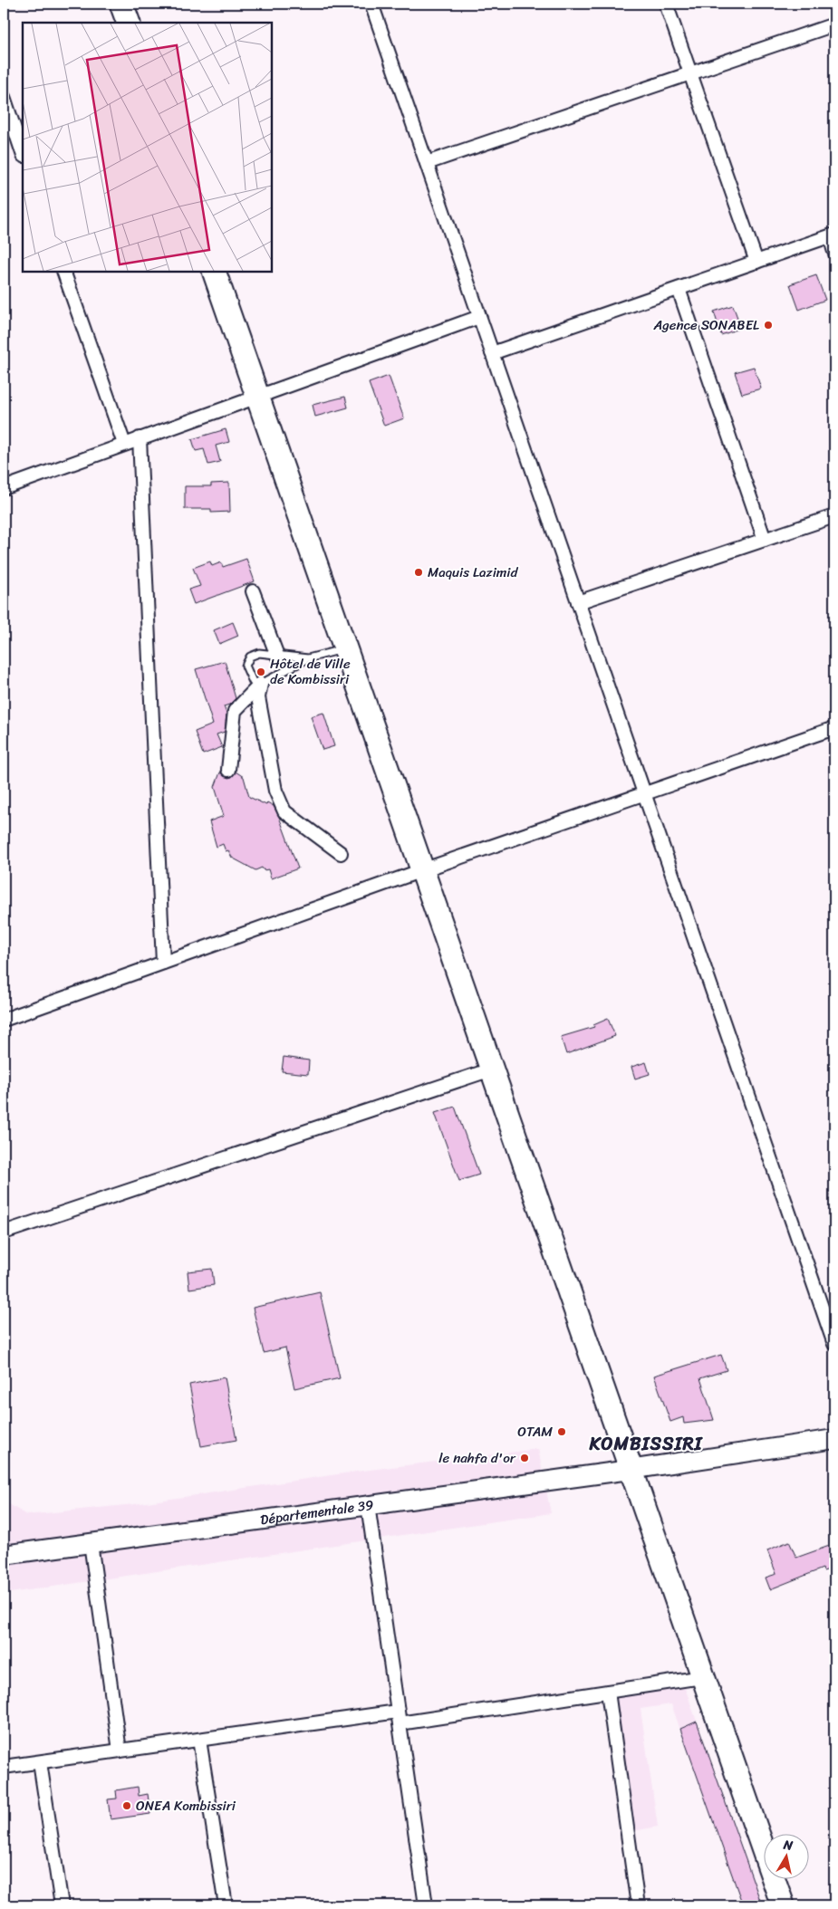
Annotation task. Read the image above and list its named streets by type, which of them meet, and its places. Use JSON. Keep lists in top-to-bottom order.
{
  "streets": {
    "main road": ["Départementale 39"]
  },
  "districts": ["KOMBISSIRI"],
  "places": [
    "Agence SONABEL",
    "Maquis Lazimid",
    "Hôtel de Ville de Kombissiri",
    "OTAM",
    "le nahfa d'or",
    "ONEA Kombissiri"
  ],
  "north": "top"
}
